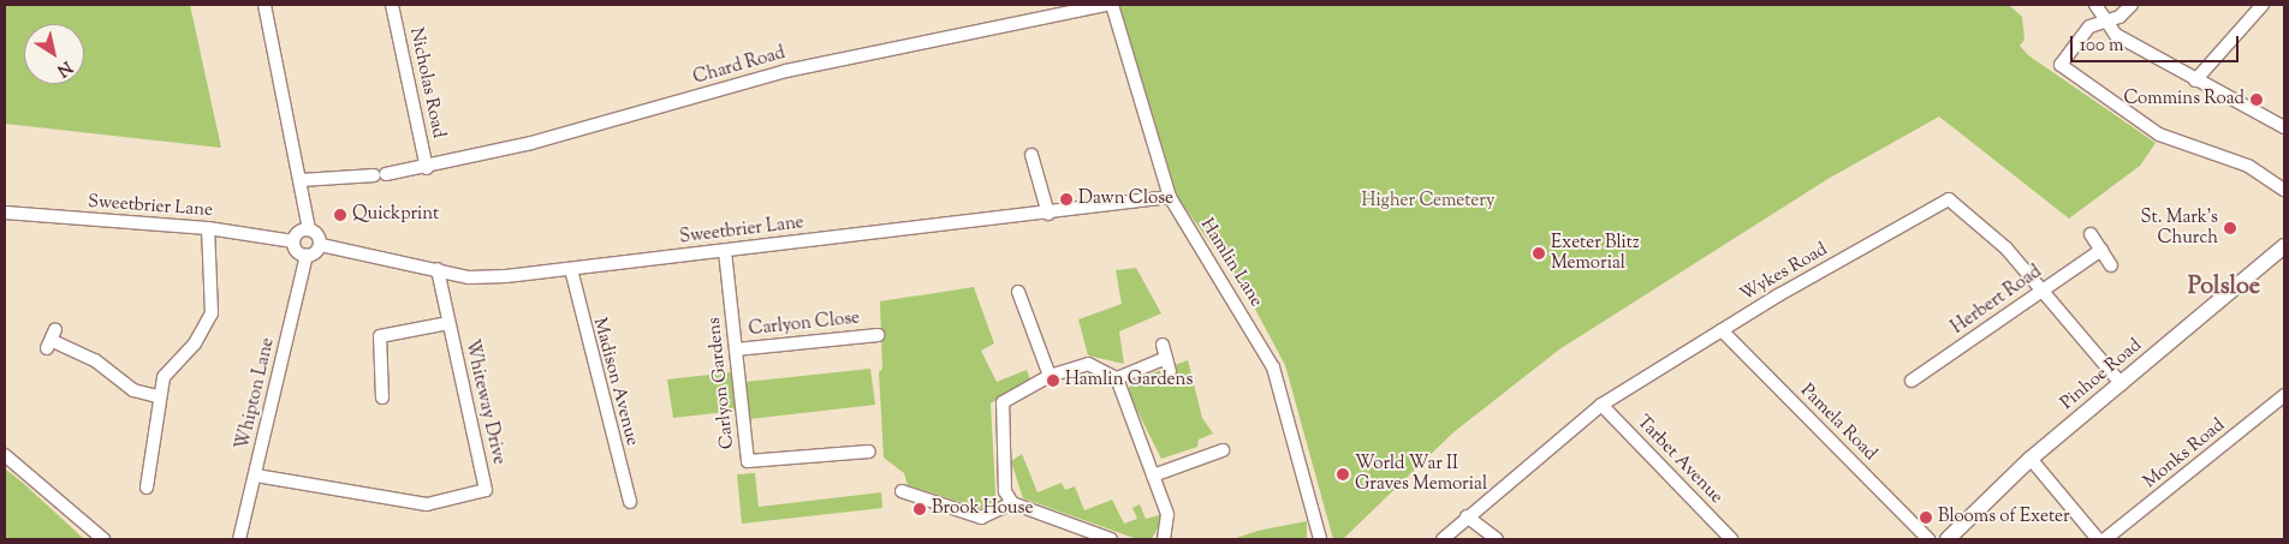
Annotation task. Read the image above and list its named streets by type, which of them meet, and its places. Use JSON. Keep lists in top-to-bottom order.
{
  "streets": {
    "main road": ["Pinhoe Road"],
    "street": [
      "Chard Road",
      "Nicholas Road",
      "Sweetbrier Lane",
      "Hamlin Lane",
      "Wykes Road",
      "Herbert Road",
      "Carlyon Close",
      "Madison Avenue",
      "Carlyon Gardens",
      "Whipton Lane",
      "Whiteway Drive",
      "Pamela Road",
      "Monks Road",
      "Tarbet Avenue"
    ]
  },
  "crossings": [
    ["Chard Road", "Nicholas Road"],
    ["Sweetbrier Lane", "Hamlin Lane"],
    ["Sweetbrier Lane", "Madison Avenue"],
    ["Sweetbrier Lane", "Carlyon Gardens"],
    ["Sweetbrier Lane", "Whiteway Drive"],
    ["Wykes Road", "Herbert Road"],
    ["Wykes Road", "Pinhoe Road"],
    ["Wykes Road", "Pamela Road"],
    ["Wykes Road", "Tarbet Avenue"],
    ["Carlyon Close", "Carlyon Gardens"],
    ["Whipton Lane", "Whiteway Drive"]
  ],
  "districts": ["Polsloe"],
  "parks": ["Higher Cemetery"],
  "places": [
    "Commins Road",
    "Dawn Close",
    "Quickprint",
    "St. Mark's Church",
    "Exeter Blitz Memorial",
    "Hamlin Gardens",
    "World War II Graves Memorial",
    "Brook House",
    "Blooms of Exeter"
  ],
  "scale_bar": "100 m",
  "north": "bottom right"
}
